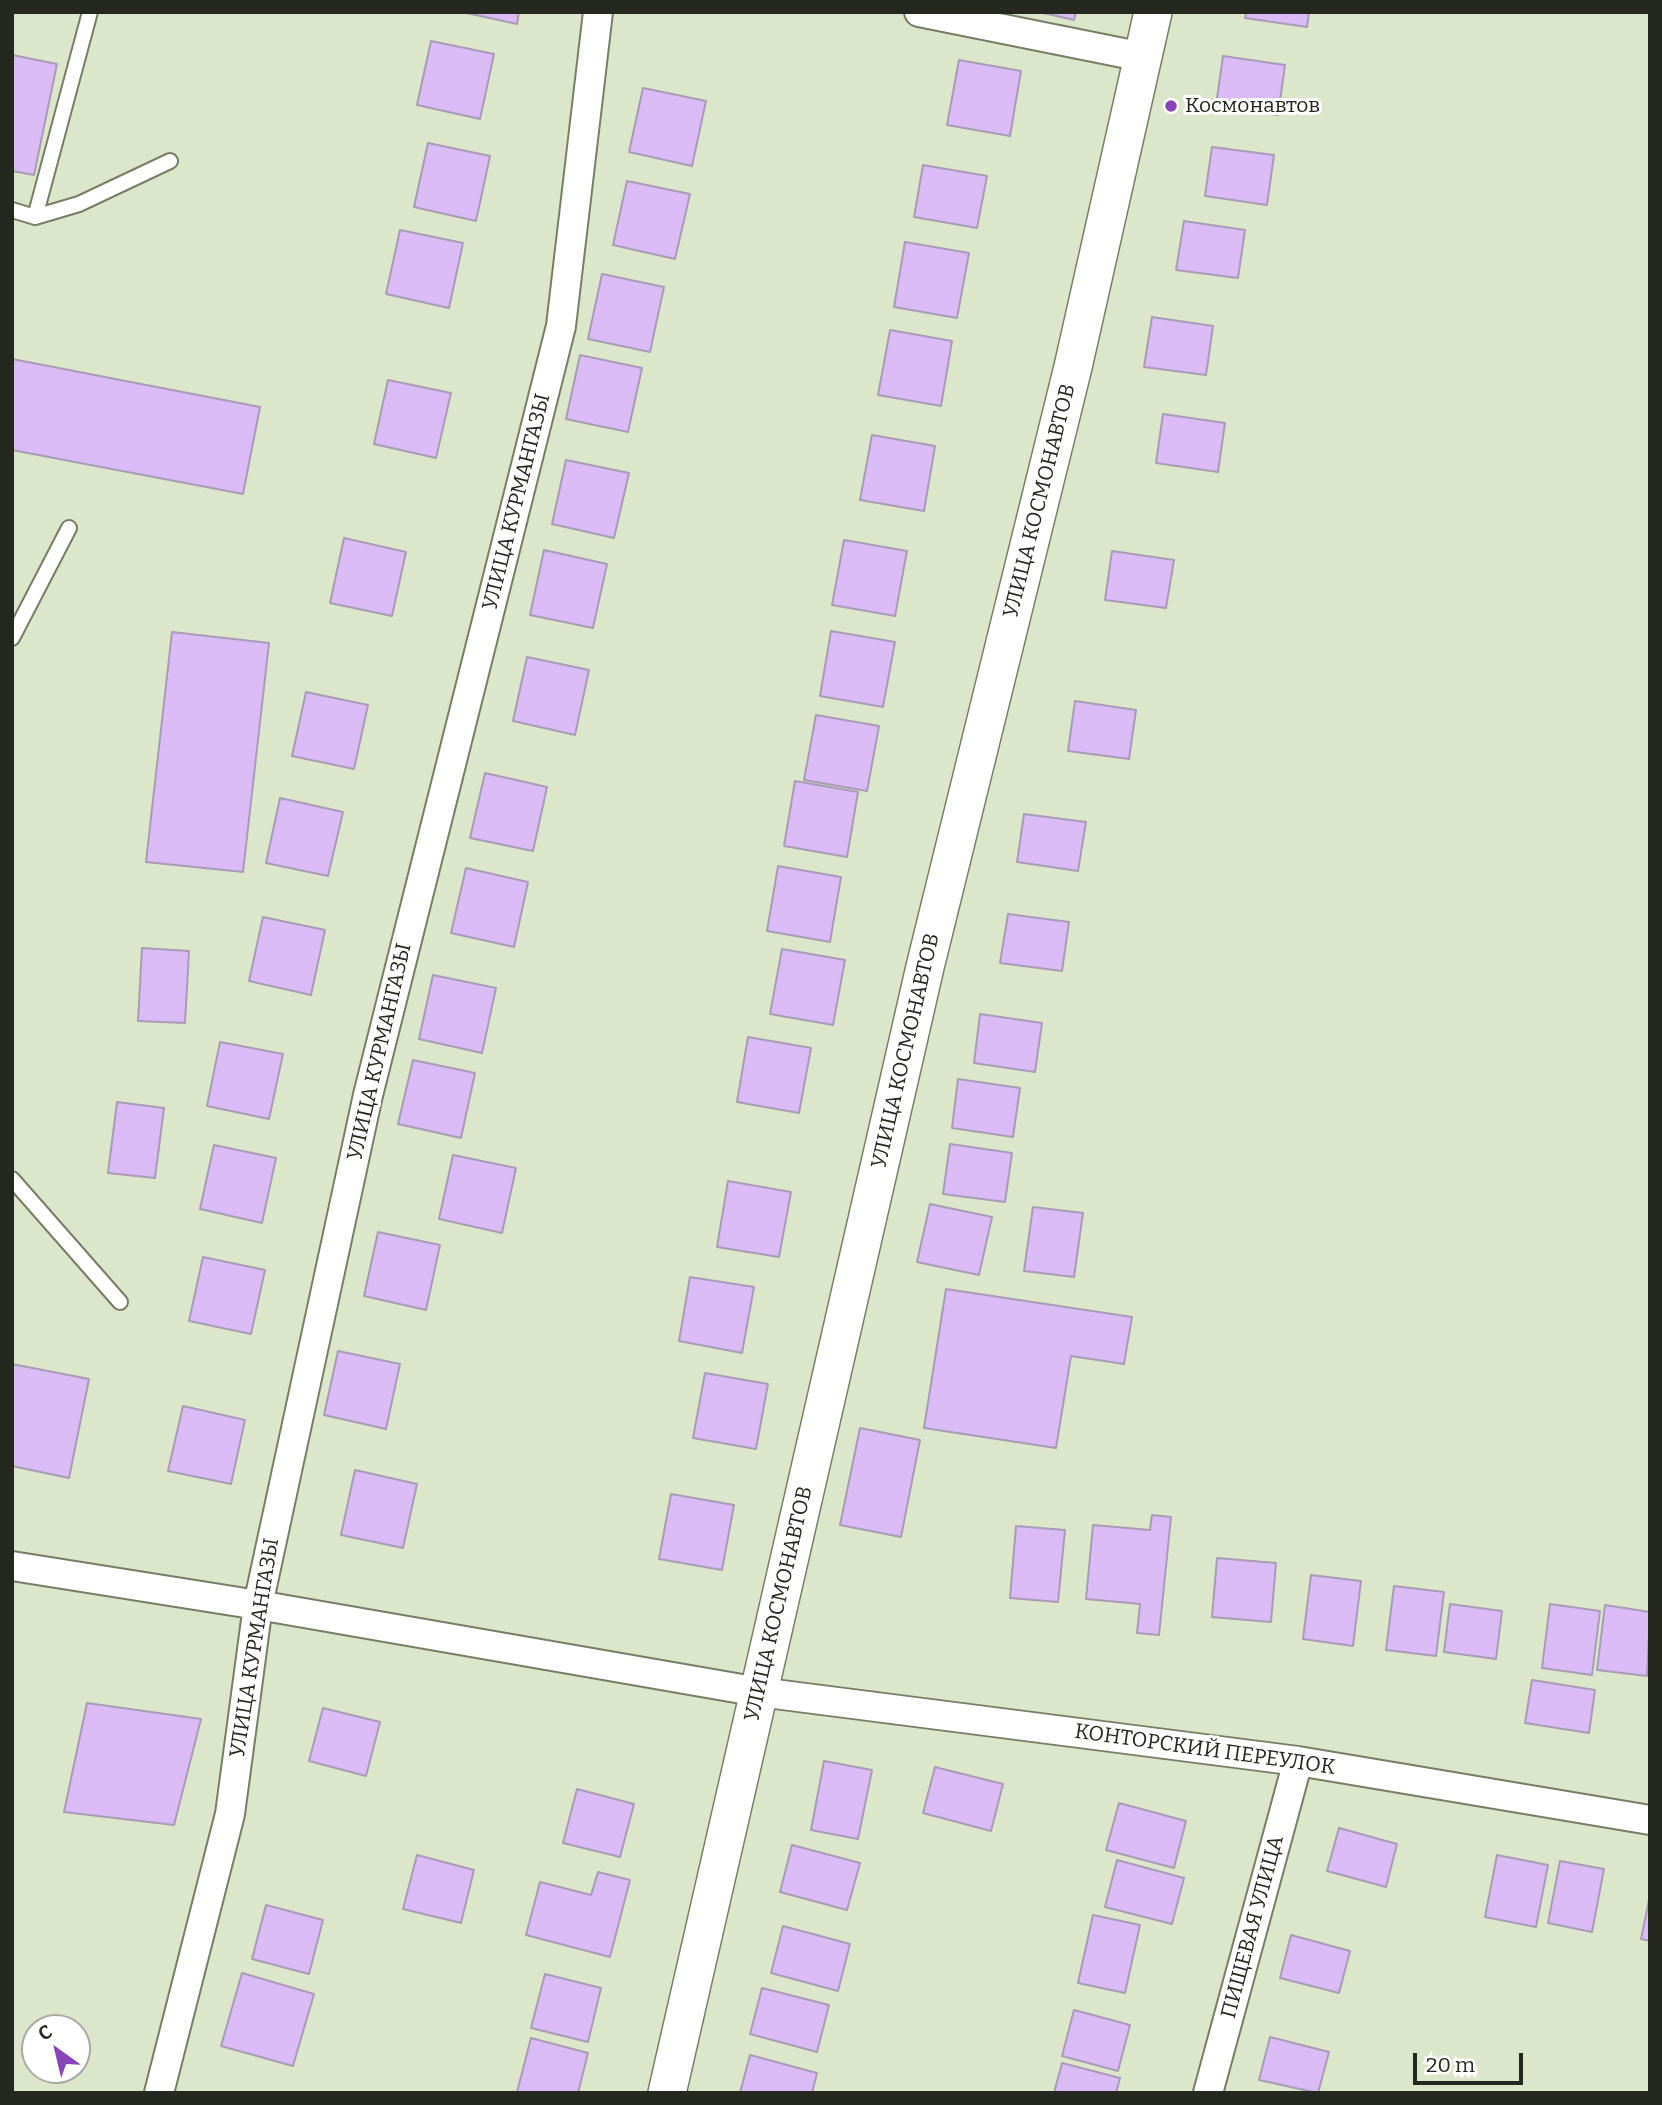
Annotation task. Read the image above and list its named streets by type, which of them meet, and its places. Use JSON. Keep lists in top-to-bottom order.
{
  "streets": {
    "street": [
      "УЛИЦА КОСМОНАВТОВ",
      "УЛИЦА КУРМАНГАЗЫ",
      "КОНТОРСКИЙ ПЕРЕУЛОК",
      "ПИЩЕВАЯ УЛИЦА"
    ]
  },
  "crossings": [
    ["УЛИЦА КОСМОНАВТОВ", "КОНТОРСКИЙ ПЕРЕУЛОК"],
    ["УЛИЦА КУРМАНГАЗЫ", "КОНТОРСКИЙ ПЕРЕУЛОК"],
    ["КОНТОРСКИЙ ПЕРЕУЛОК", "ПИЩЕВАЯ УЛИЦА"]
  ],
  "places": ["Космонавтов"],
  "scale_bar": "20 m",
  "north": "top left"
}
